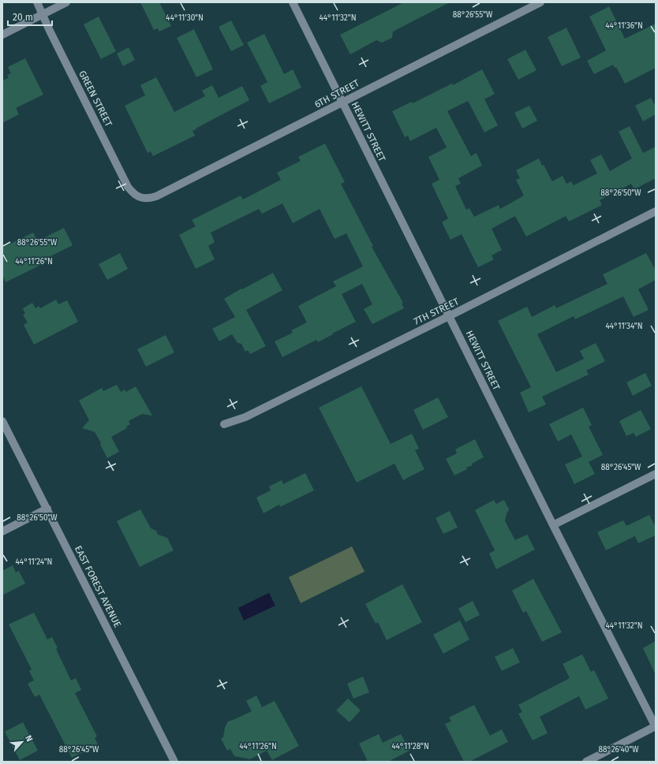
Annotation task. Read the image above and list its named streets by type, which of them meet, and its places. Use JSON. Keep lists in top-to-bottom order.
{
  "streets": {
    "street": [
      "6TH STREET",
      "GREEN STREET",
      "HEWITT STREET",
      "7TH STREET",
      "EAST FOREST AVENUE"
    ]
  },
  "crossings": [
    ["6TH STREET", "GREEN STREET"],
    ["6TH STREET", "HEWITT STREET"],
    ["HEWITT STREET", "7TH STREET"]
  ],
  "scale_bar": "20 m",
  "north": "top right",
  "coordinates": [
    "88°26'55\"W",
    "44°11'30\"N",
    "44°11'32\"N",
    "44°11'36\"N",
    "88°26'50\"W",
    "44°11'26\"N",
    "44°11'34\"N",
    "88°26'45\"W",
    "44°11'24\"N",
    "44°11'28\"N",
    "88°26'40\"W"
  ]
}
